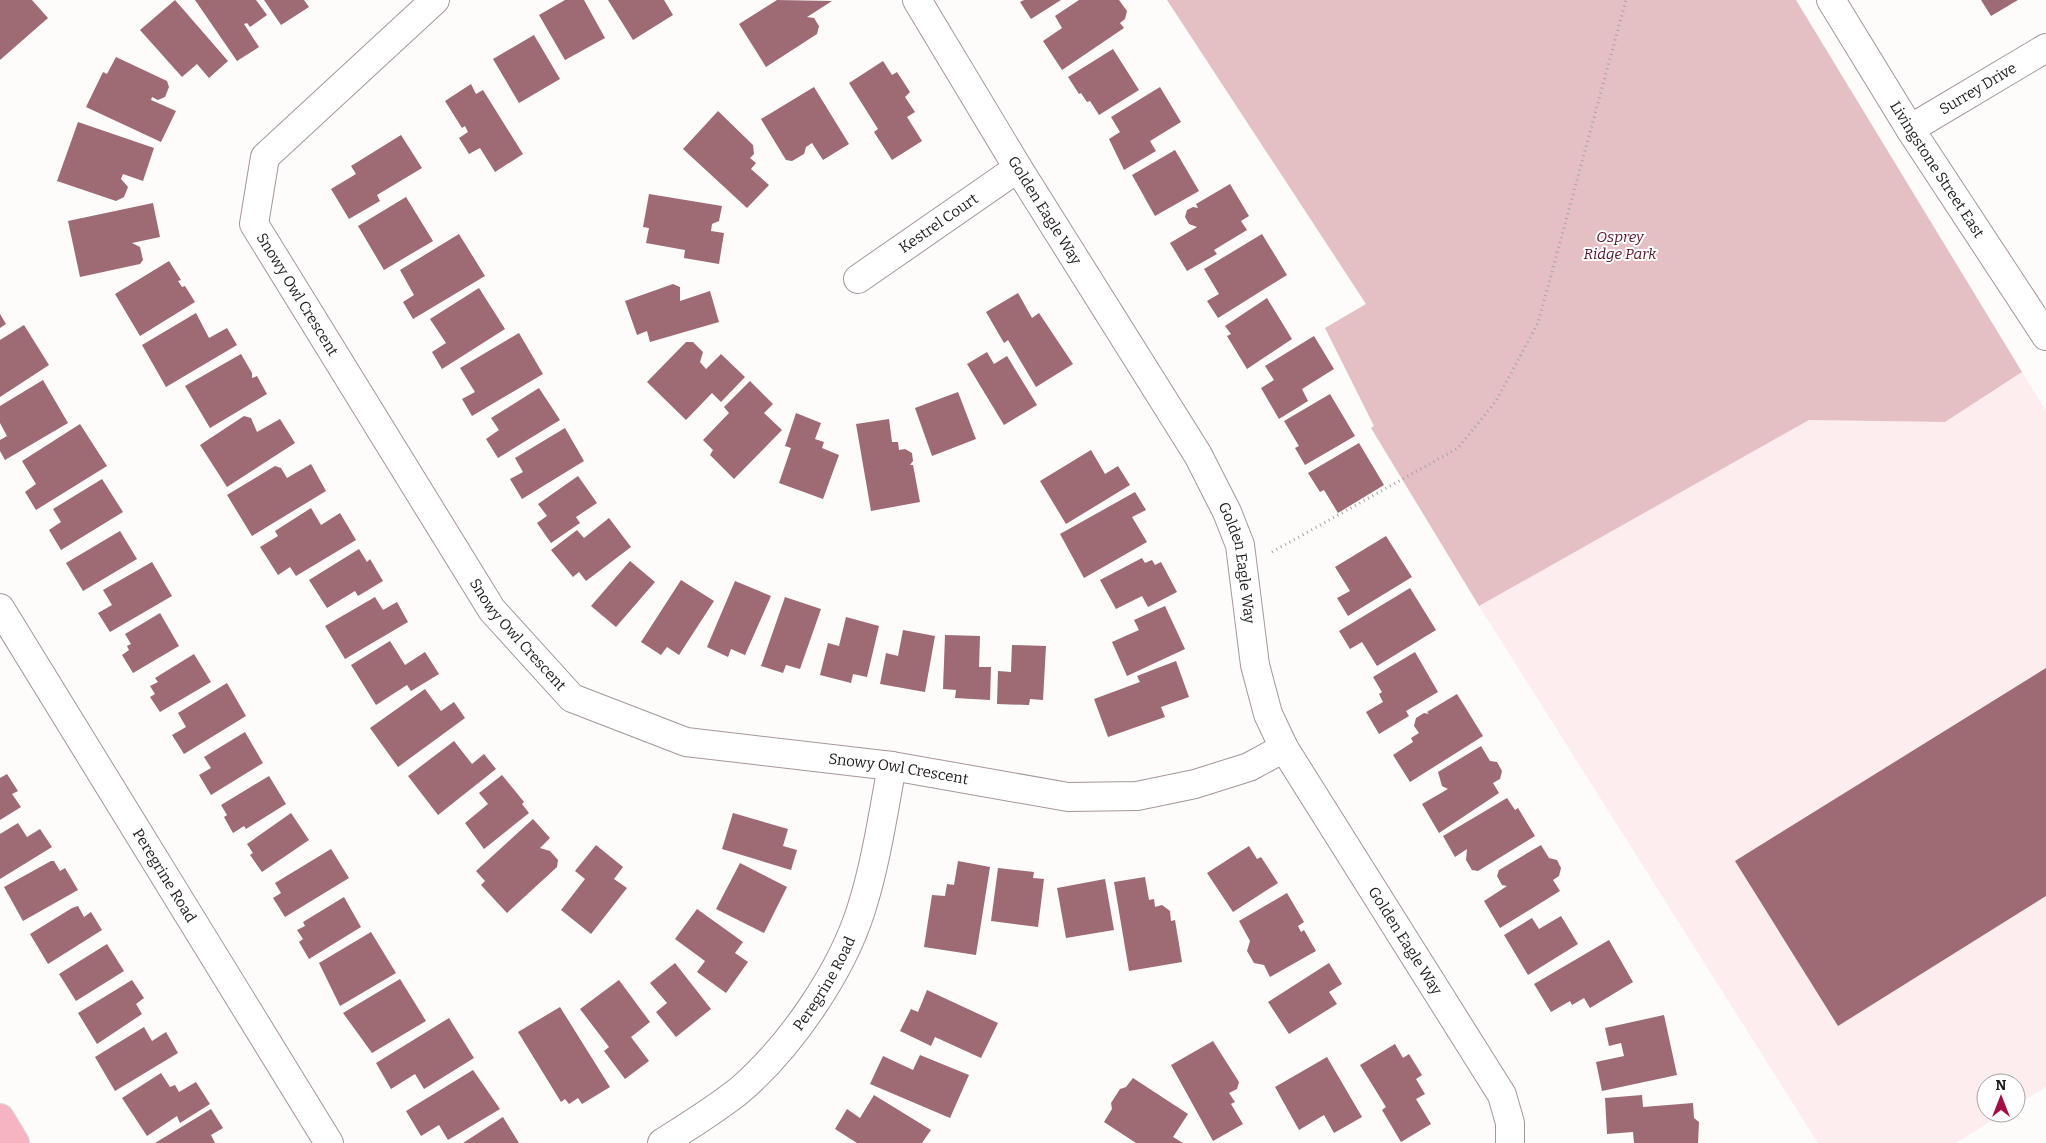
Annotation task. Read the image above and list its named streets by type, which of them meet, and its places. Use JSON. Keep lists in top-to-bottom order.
{
  "streets": {
    "street": [
      "Surrey Drive",
      "Livingstone Street East",
      "Golden Eagle Way",
      "Kestrel Court",
      "Snowy Owl Crescent",
      "Peregrine Road"
    ]
  },
  "crossings": [
    ["Surrey Drive", "Livingstone Street East"],
    ["Golden Eagle Way", "Kestrel Court"],
    ["Golden Eagle Way", "Snowy Owl Crescent"],
    ["Snowy Owl Crescent", "Peregrine Road"]
  ],
  "parks": ["Osprey Ridge Park"],
  "north": "top"
}
